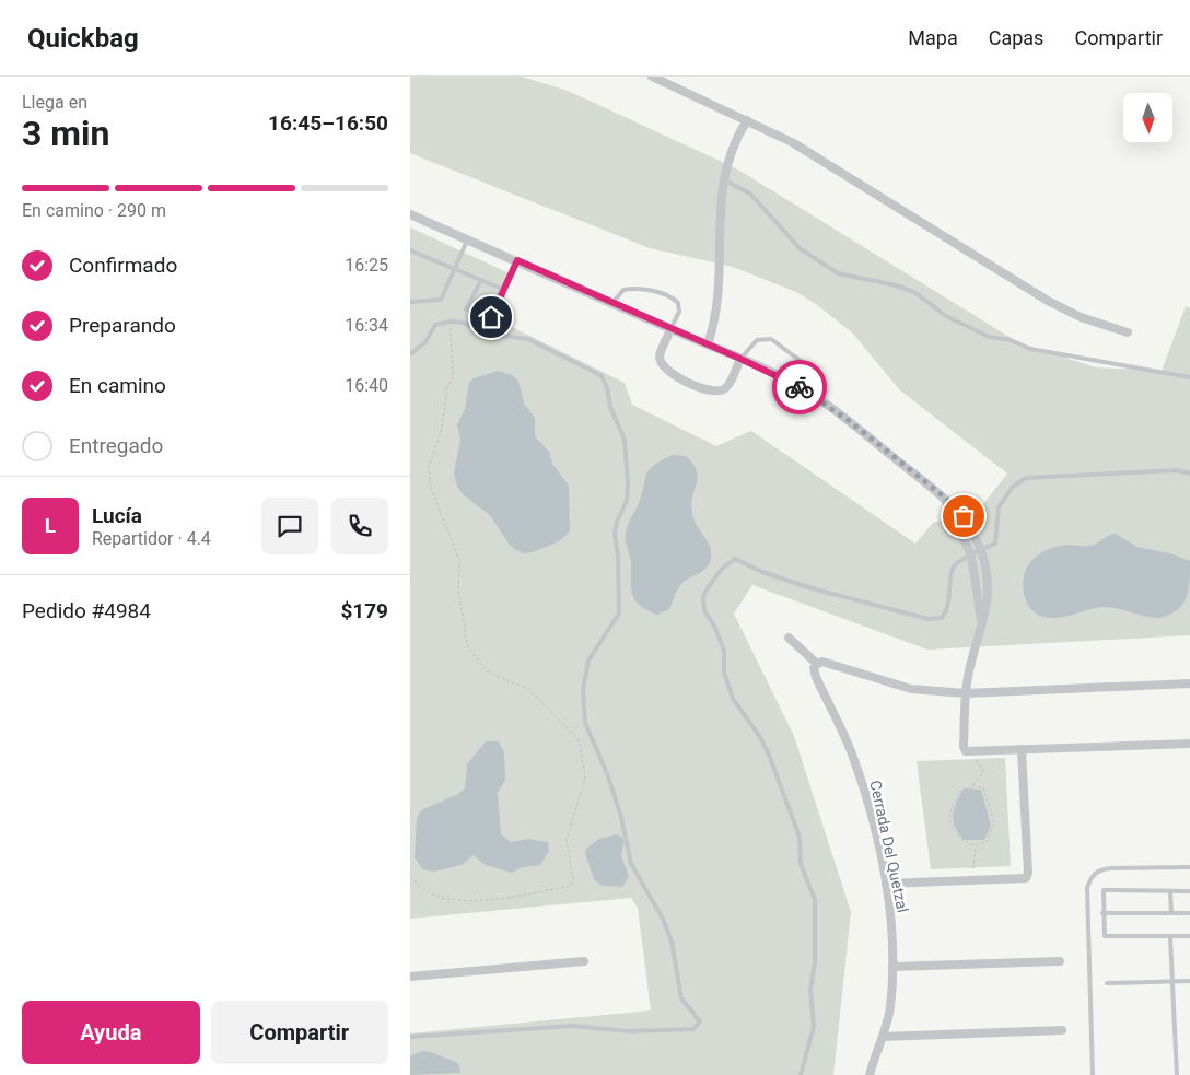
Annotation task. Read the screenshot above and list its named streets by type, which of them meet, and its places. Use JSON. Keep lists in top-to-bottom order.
{
  "streets": {
    "street": ["Cerrada Del Quetzal"]
  },
  "north": "bottom",
  "page": {
    "header": "Quickbag",
    "nav": ["Mapa", "Capas", "Compartir"],
    "heading": ["3 min", "Llega en", "16:45–16:50"],
    "panel": [
      "Lucía",
      "Repartidor · 4.4",
      "Pedido #4984",
      "$179"
    ],
    "bar": "En camino · 290 m",
    "list": [
      ["Confirmado", "16:25"],
      ["Preparando", "16:34"],
      ["En camino", "16:40"],
      "Entregado"
    ],
    "round": "L",
    "buttons": ["Ayuda", "Compartir"]
  }
}
